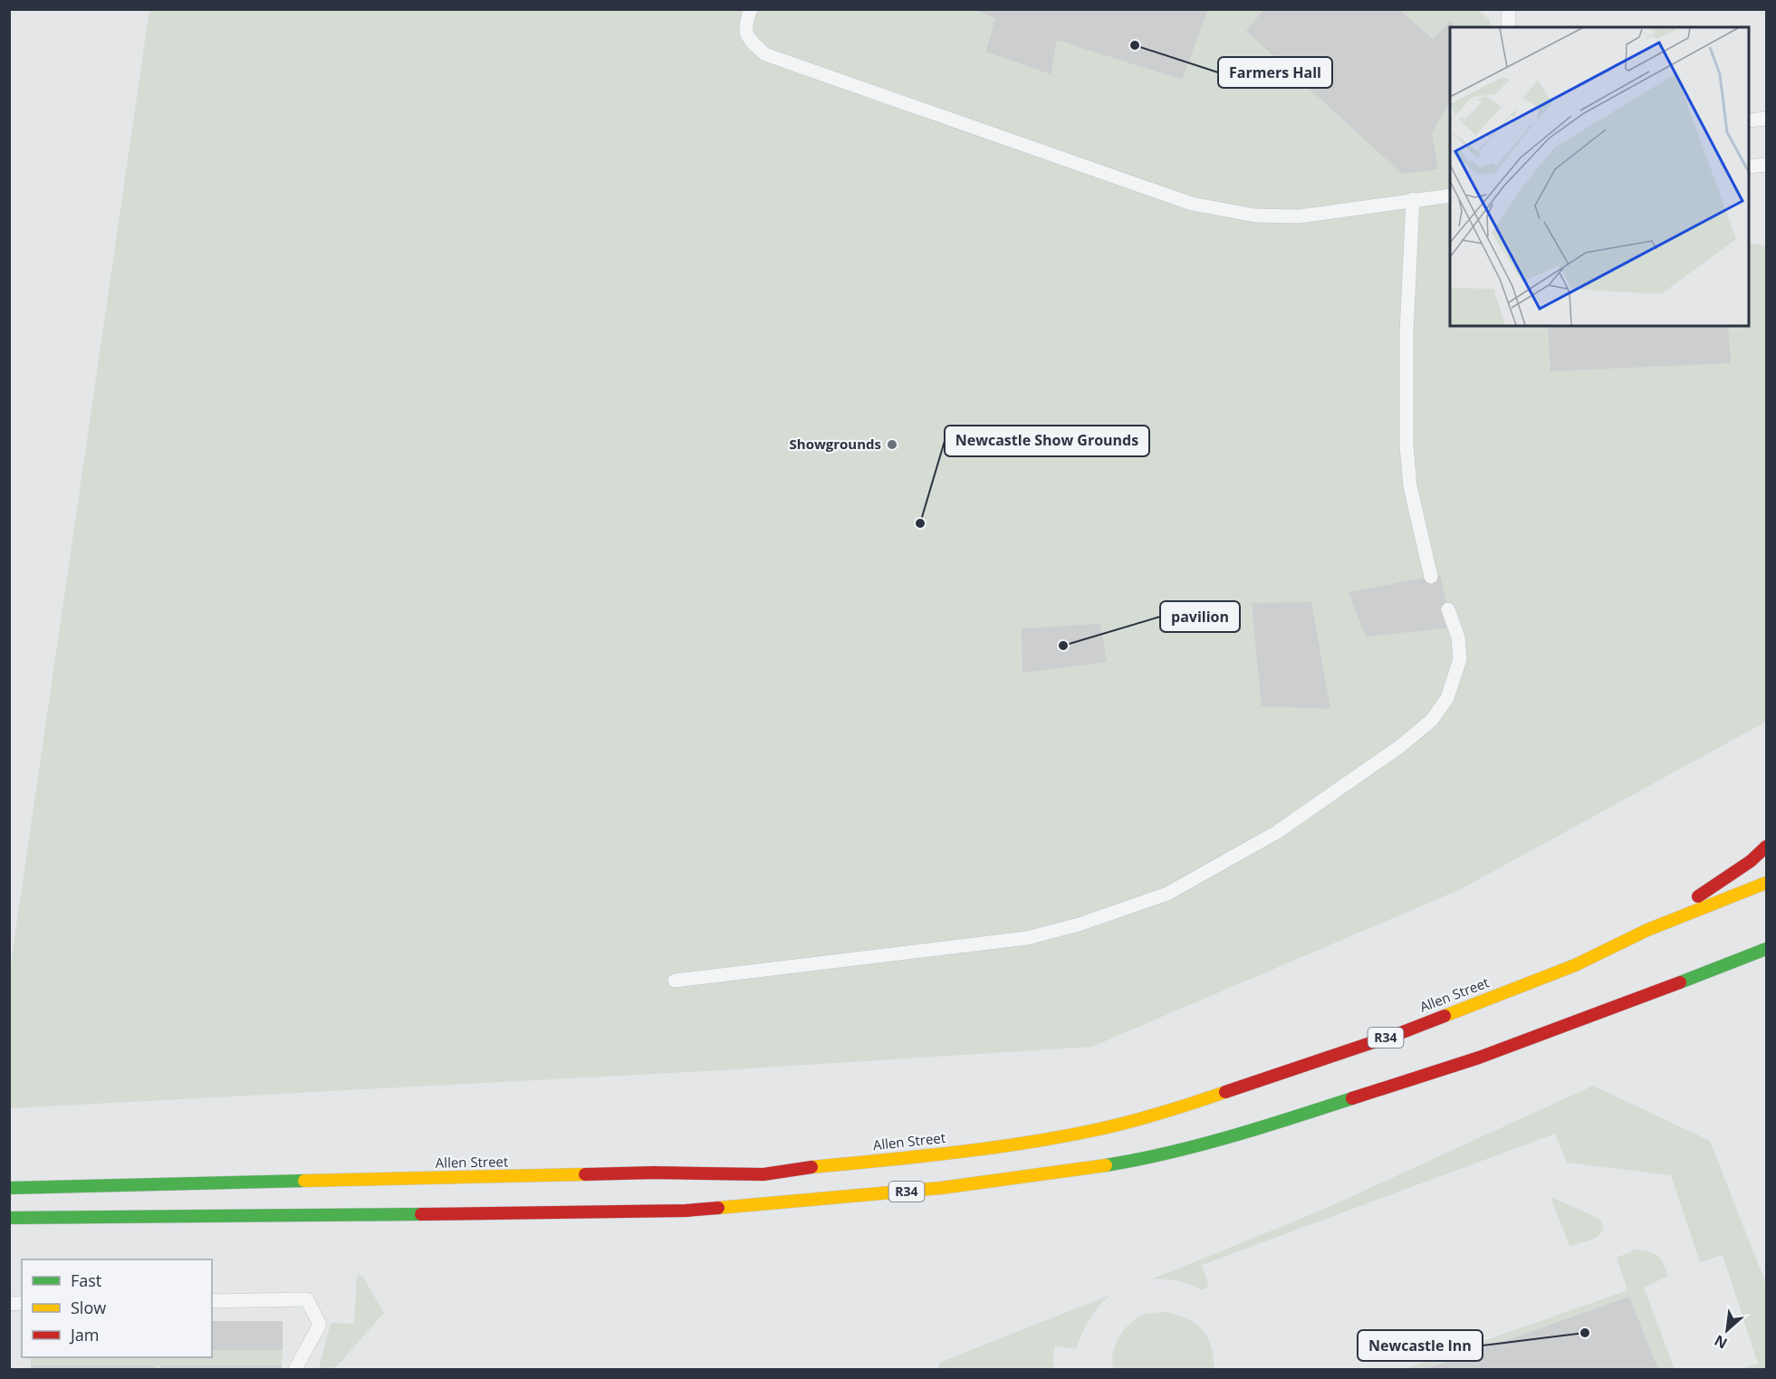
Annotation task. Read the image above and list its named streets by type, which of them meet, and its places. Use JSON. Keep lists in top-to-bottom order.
{
  "streets": {
    "main road": ["Allen Street", "R34"]
  },
  "places": [
    "Farmers Hall",
    "Showgrounds",
    "Newcastle Show Grounds",
    "pavilion",
    "Newcastle Inn"
  ],
  "legend": ["Fast", "Slow", "Jam"],
  "north": "bottom left"
}
